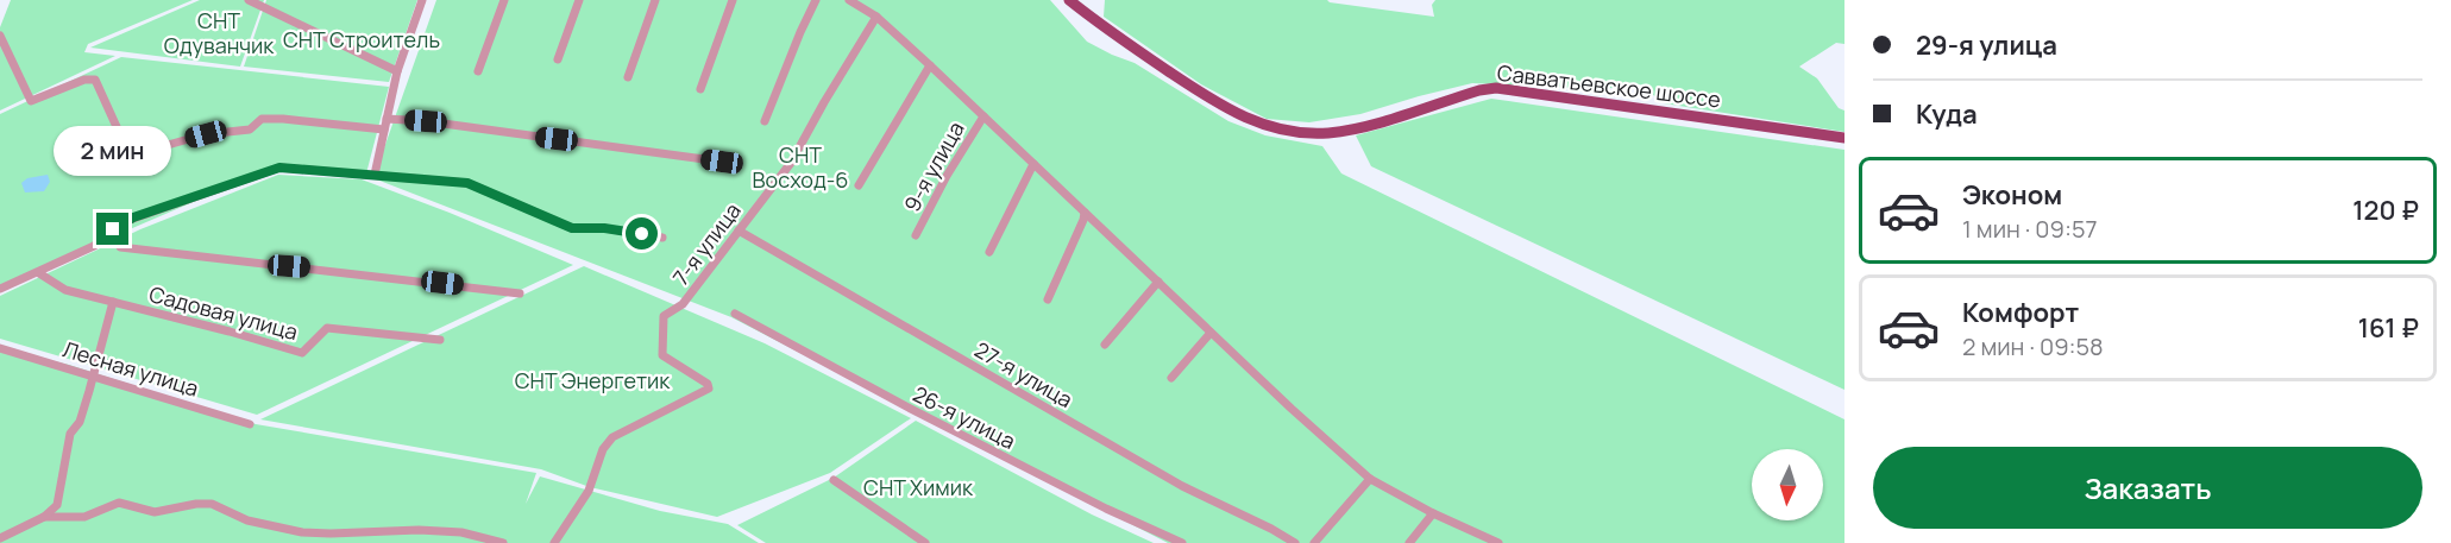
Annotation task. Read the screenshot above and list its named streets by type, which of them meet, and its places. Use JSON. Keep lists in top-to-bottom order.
{
  "streets": {
    "main road": ["Савватьевское шоссе"],
    "street": [
      "9-я улица",
      "7-я улица",
      "Садовая улица",
      "Лесная улица",
      "27-я улица",
      "26-я улица"
    ]
  },
  "crossings": [
    ["7-я улица", "27-я улица"]
  ],
  "parks": [
    "СНТ Одуванчик",
    "СНТ Строитель",
    "СНТ Восход-6",
    "СНТ Энергетик",
    "СНТ Химик"
  ],
  "north": "bottom",
  "page": {
    "banner": ["29-я улица", "Куда"],
    "bubble": "2 мин",
    "list": [
      {
        "name": "Эконом",
        "note": "1 мин · 09:57",
        "value": "120 ₽"
      },
      {
        "name": "Комфорт",
        "note": "2 мин · 09:58",
        "value": "161 ₽"
      }
    ],
    "buttons": "Заказать"
  }
}
